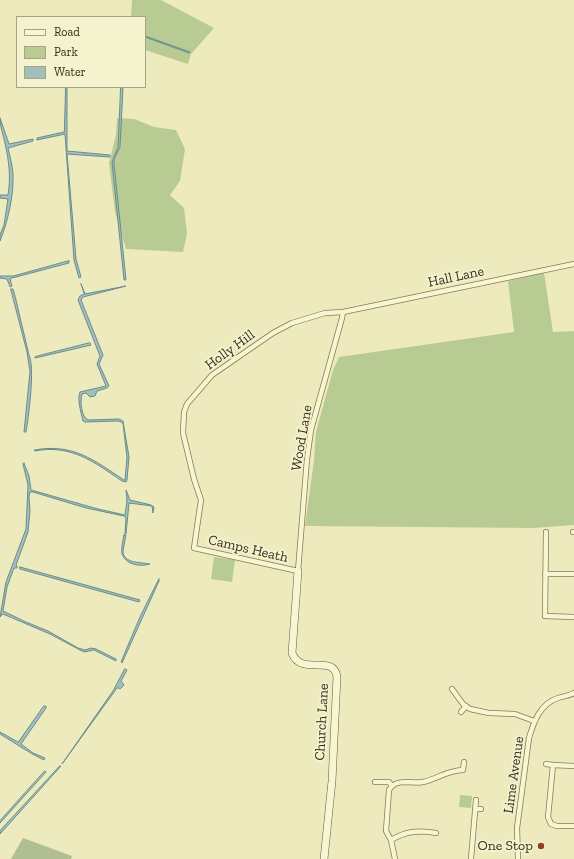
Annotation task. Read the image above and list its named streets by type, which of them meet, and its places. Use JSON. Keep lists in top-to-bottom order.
{
  "streets": {
    "street": [
      "Hall Lane",
      "Holly Hill",
      "Wood Lane",
      "Camps Heath",
      "Church Lane",
      "Lime Avenue"
    ]
  },
  "crossings": [
    ["Hall Lane", "Holly Hill"],
    ["Hall Lane", "Wood Lane"],
    ["Holly Hill", "Wood Lane"],
    ["Holly Hill", "Camps Heath"],
    ["Wood Lane", "Camps Heath"],
    ["Wood Lane", "Church Lane"],
    ["Camps Heath", "Church Lane"]
  ],
  "places": ["One Stop"],
  "legend": ["Road", "Park", "Water"]
}
